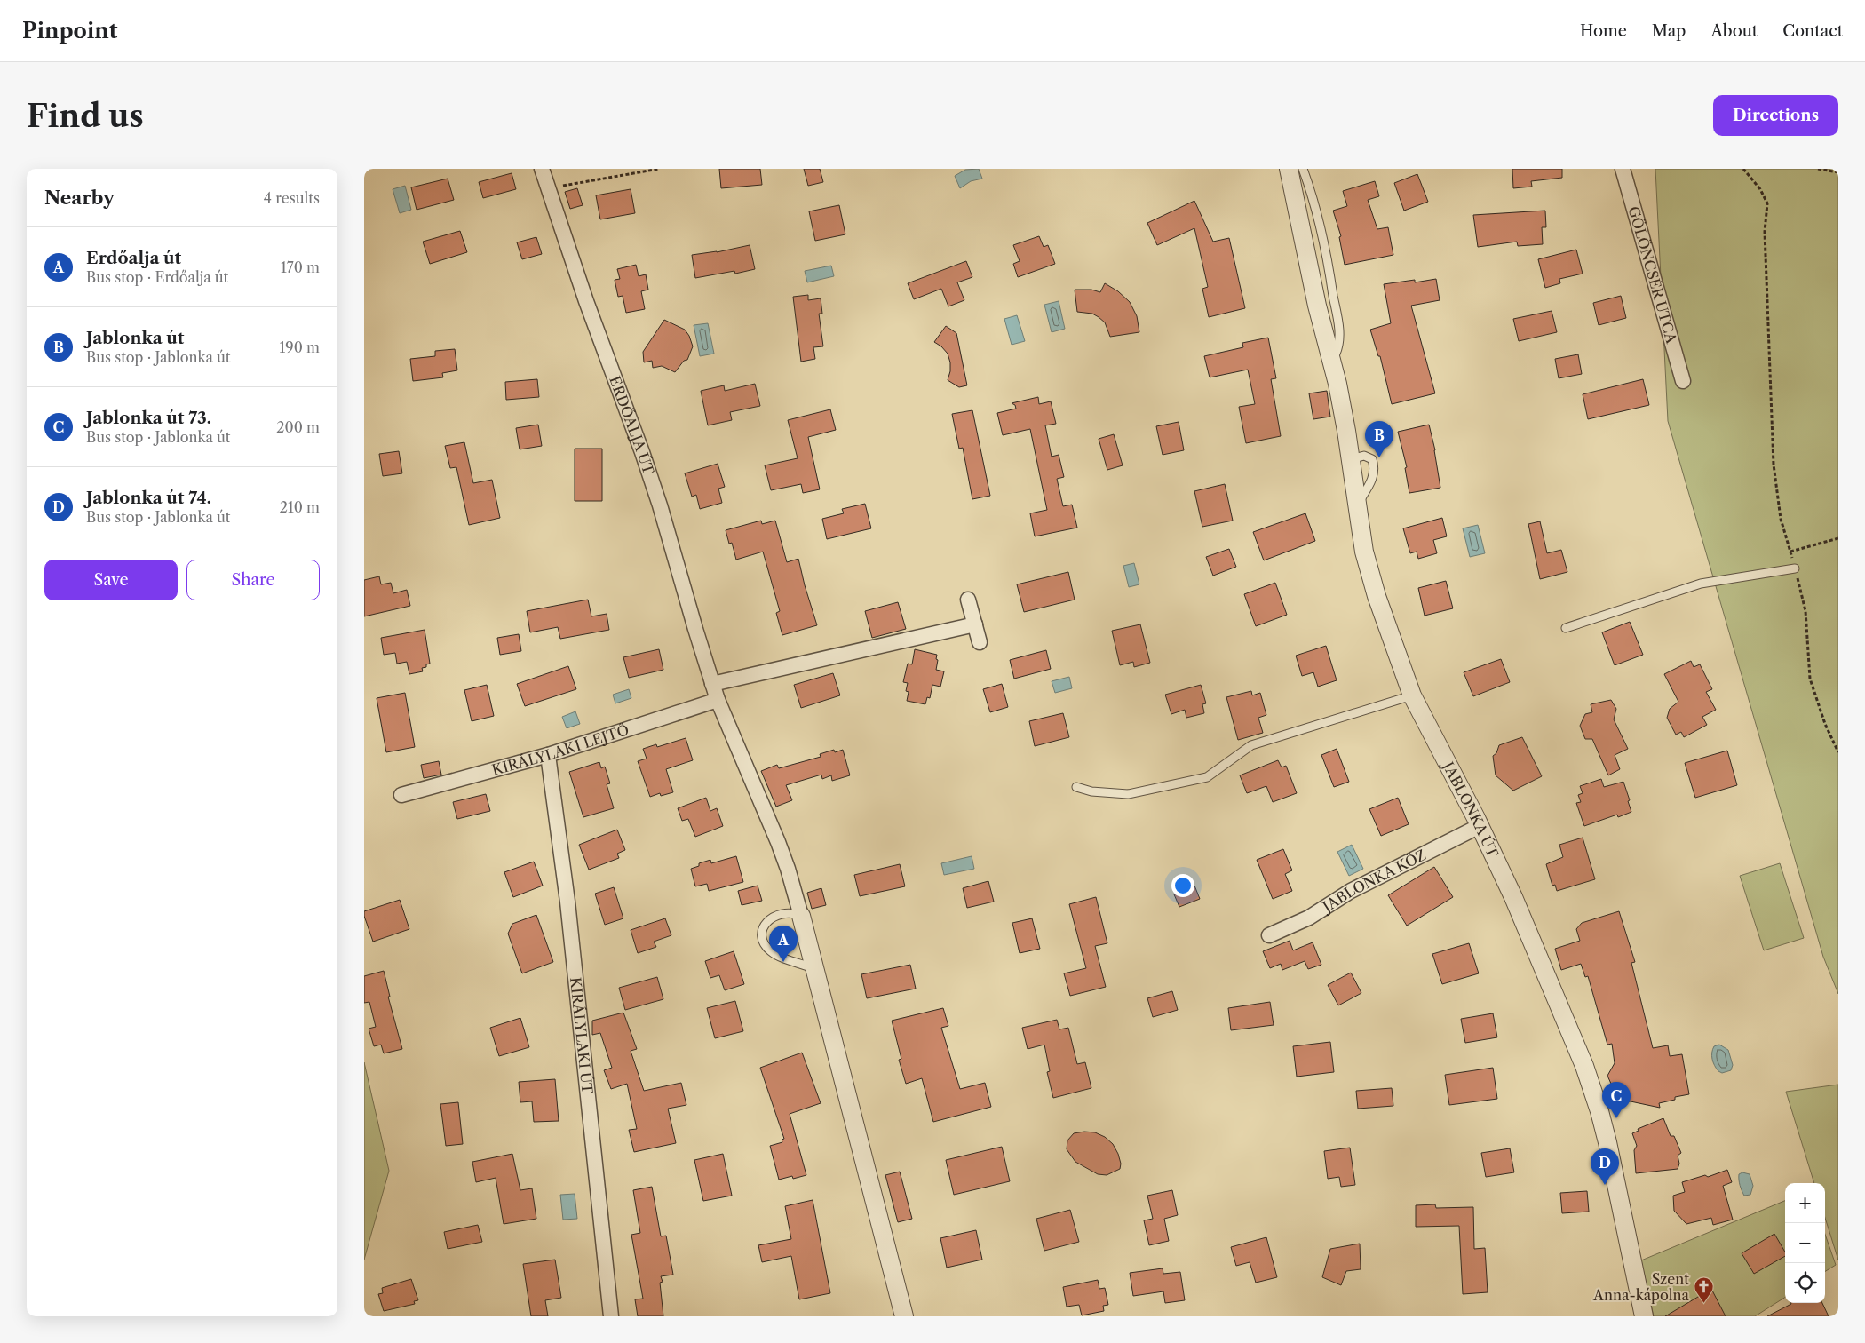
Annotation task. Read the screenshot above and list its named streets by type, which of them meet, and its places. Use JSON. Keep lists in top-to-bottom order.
{
  "streets": {
    "street": [
      "GÖLÖNCSÉR UTCA",
      "ERDŐALJA ÚT",
      "KIRÁLYLAKI LEJTŐ",
      "JABLONKA ÚT",
      "JABLONKA KÖZ",
      "KIRÁLYLAKI ÚT"
    ]
  },
  "crossings": [
    ["ERDŐALJA ÚT", "KIRÁLYLAKI LEJTŐ"],
    ["KIRÁLYLAKI LEJTŐ", "KIRÁLYLAKI ÚT"],
    ["JABLONKA ÚT", "JABLONKA KÖZ"]
  ],
  "places": {
    "church": ["Szent Anna-kápolna"]
  },
  "page": {
    "header": "Pinpoint",
    "nav": [
      "Home",
      "Map",
      "About",
      "Contact"
    ],
    "buttons": [
      "Directions",
      ["Save", "Share"]
    ],
    "title": "Find us",
    "heading": ["Nearby", "4 results"],
    "list": [
      {
        "mark": "A",
        "name": "Erdőalja út",
        "note": "Bus stop · Erdőalja út",
        "value": "170 m"
      },
      {
        "mark": "B",
        "name": "Jablonka út",
        "note": "Bus stop · Jablonka út",
        "value": "190 m"
      },
      {
        "mark": "C",
        "name": "Jablonka út 73.",
        "note": "Bus stop · Jablonka út",
        "value": "200 m"
      },
      {
        "mark": "D",
        "name": "Jablonka út 74.",
        "note": "Bus stop · Jablonka út",
        "value": "210 m"
      }
    ],
    "pins": [
      "B",
      "A",
      "C",
      "D"
    ],
    "map_buttons": ["+", "−"]
  }
}
